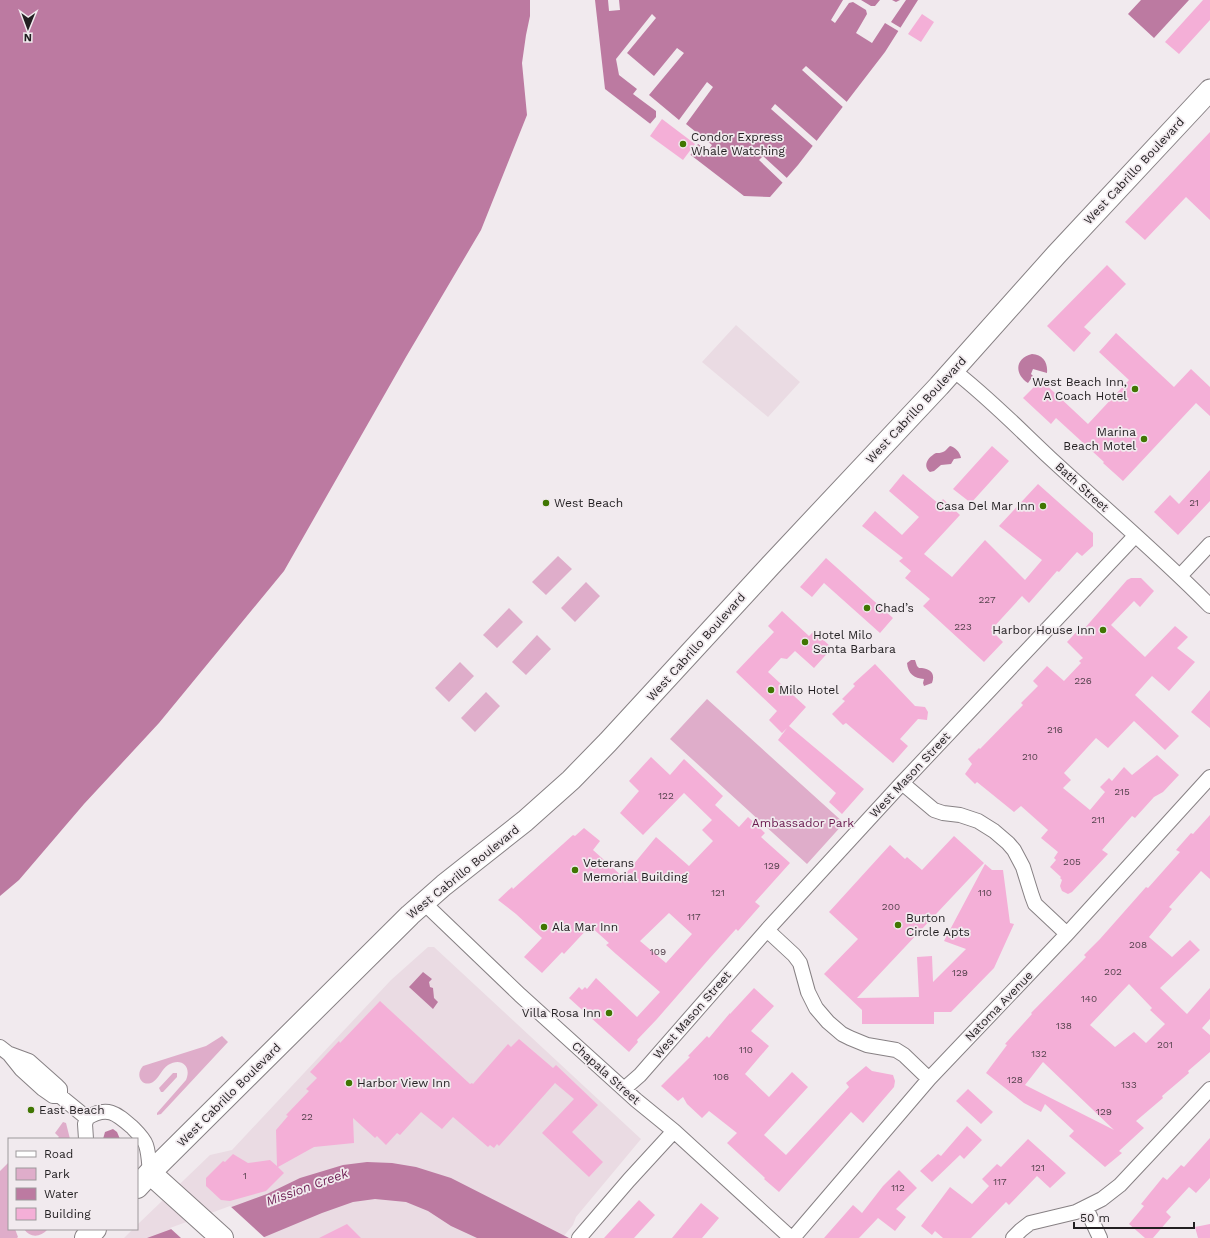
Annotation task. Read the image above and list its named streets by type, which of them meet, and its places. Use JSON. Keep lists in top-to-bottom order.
{
  "streets": {
    "main road": ["West Cabrillo Boulevard"],
    "street": [
      "Bath Street",
      "West Mason Street",
      "Natoma Avenue",
      "Chapala Street"
    ]
  },
  "crossings": [
    ["West Cabrillo Boulevard", "Bath Street"],
    ["West Cabrillo Boulevard", "Chapala Street"],
    ["Bath Street", "West Mason Street"],
    ["West Mason Street", "Chapala Street"],
    ["Natoma Avenue", "Chapala Street"]
  ],
  "water": ["Mission Creek"],
  "parks": ["Ambassador Park"],
  "places": [
    "Condor Express Whale Watching",
    "West Beach Inn, A Coach Hotel",
    "Marina Beach Motel",
    "West Beach",
    "Casa Del Mar Inn",
    "Chad’s",
    "Harbor House Inn",
    "Hotel Milo Santa Barbara",
    "Milo Hotel",
    "Veterans Memorial Building",
    "Burton Circle Apts",
    "Ala Mar Inn",
    "Villa Rosa Inn",
    "Harbor View Inn",
    "East Beach"
  ],
  "house_numbers": [
    "21",
    "227",
    "223",
    "226",
    "216",
    "210",
    "215",
    "122",
    "211",
    "205",
    "129",
    "121",
    "110",
    "200",
    "117",
    "208",
    "109",
    "202",
    "129",
    "140",
    "138",
    "201",
    "110",
    "132",
    "106",
    "128",
    "133",
    "129",
    "22",
    "121",
    "1",
    "117",
    "112"
  ],
  "legend": [
    "Road",
    "Park",
    "Water",
    "Building"
  ],
  "scale_bar": "50 m",
  "north": "bottom"
}
